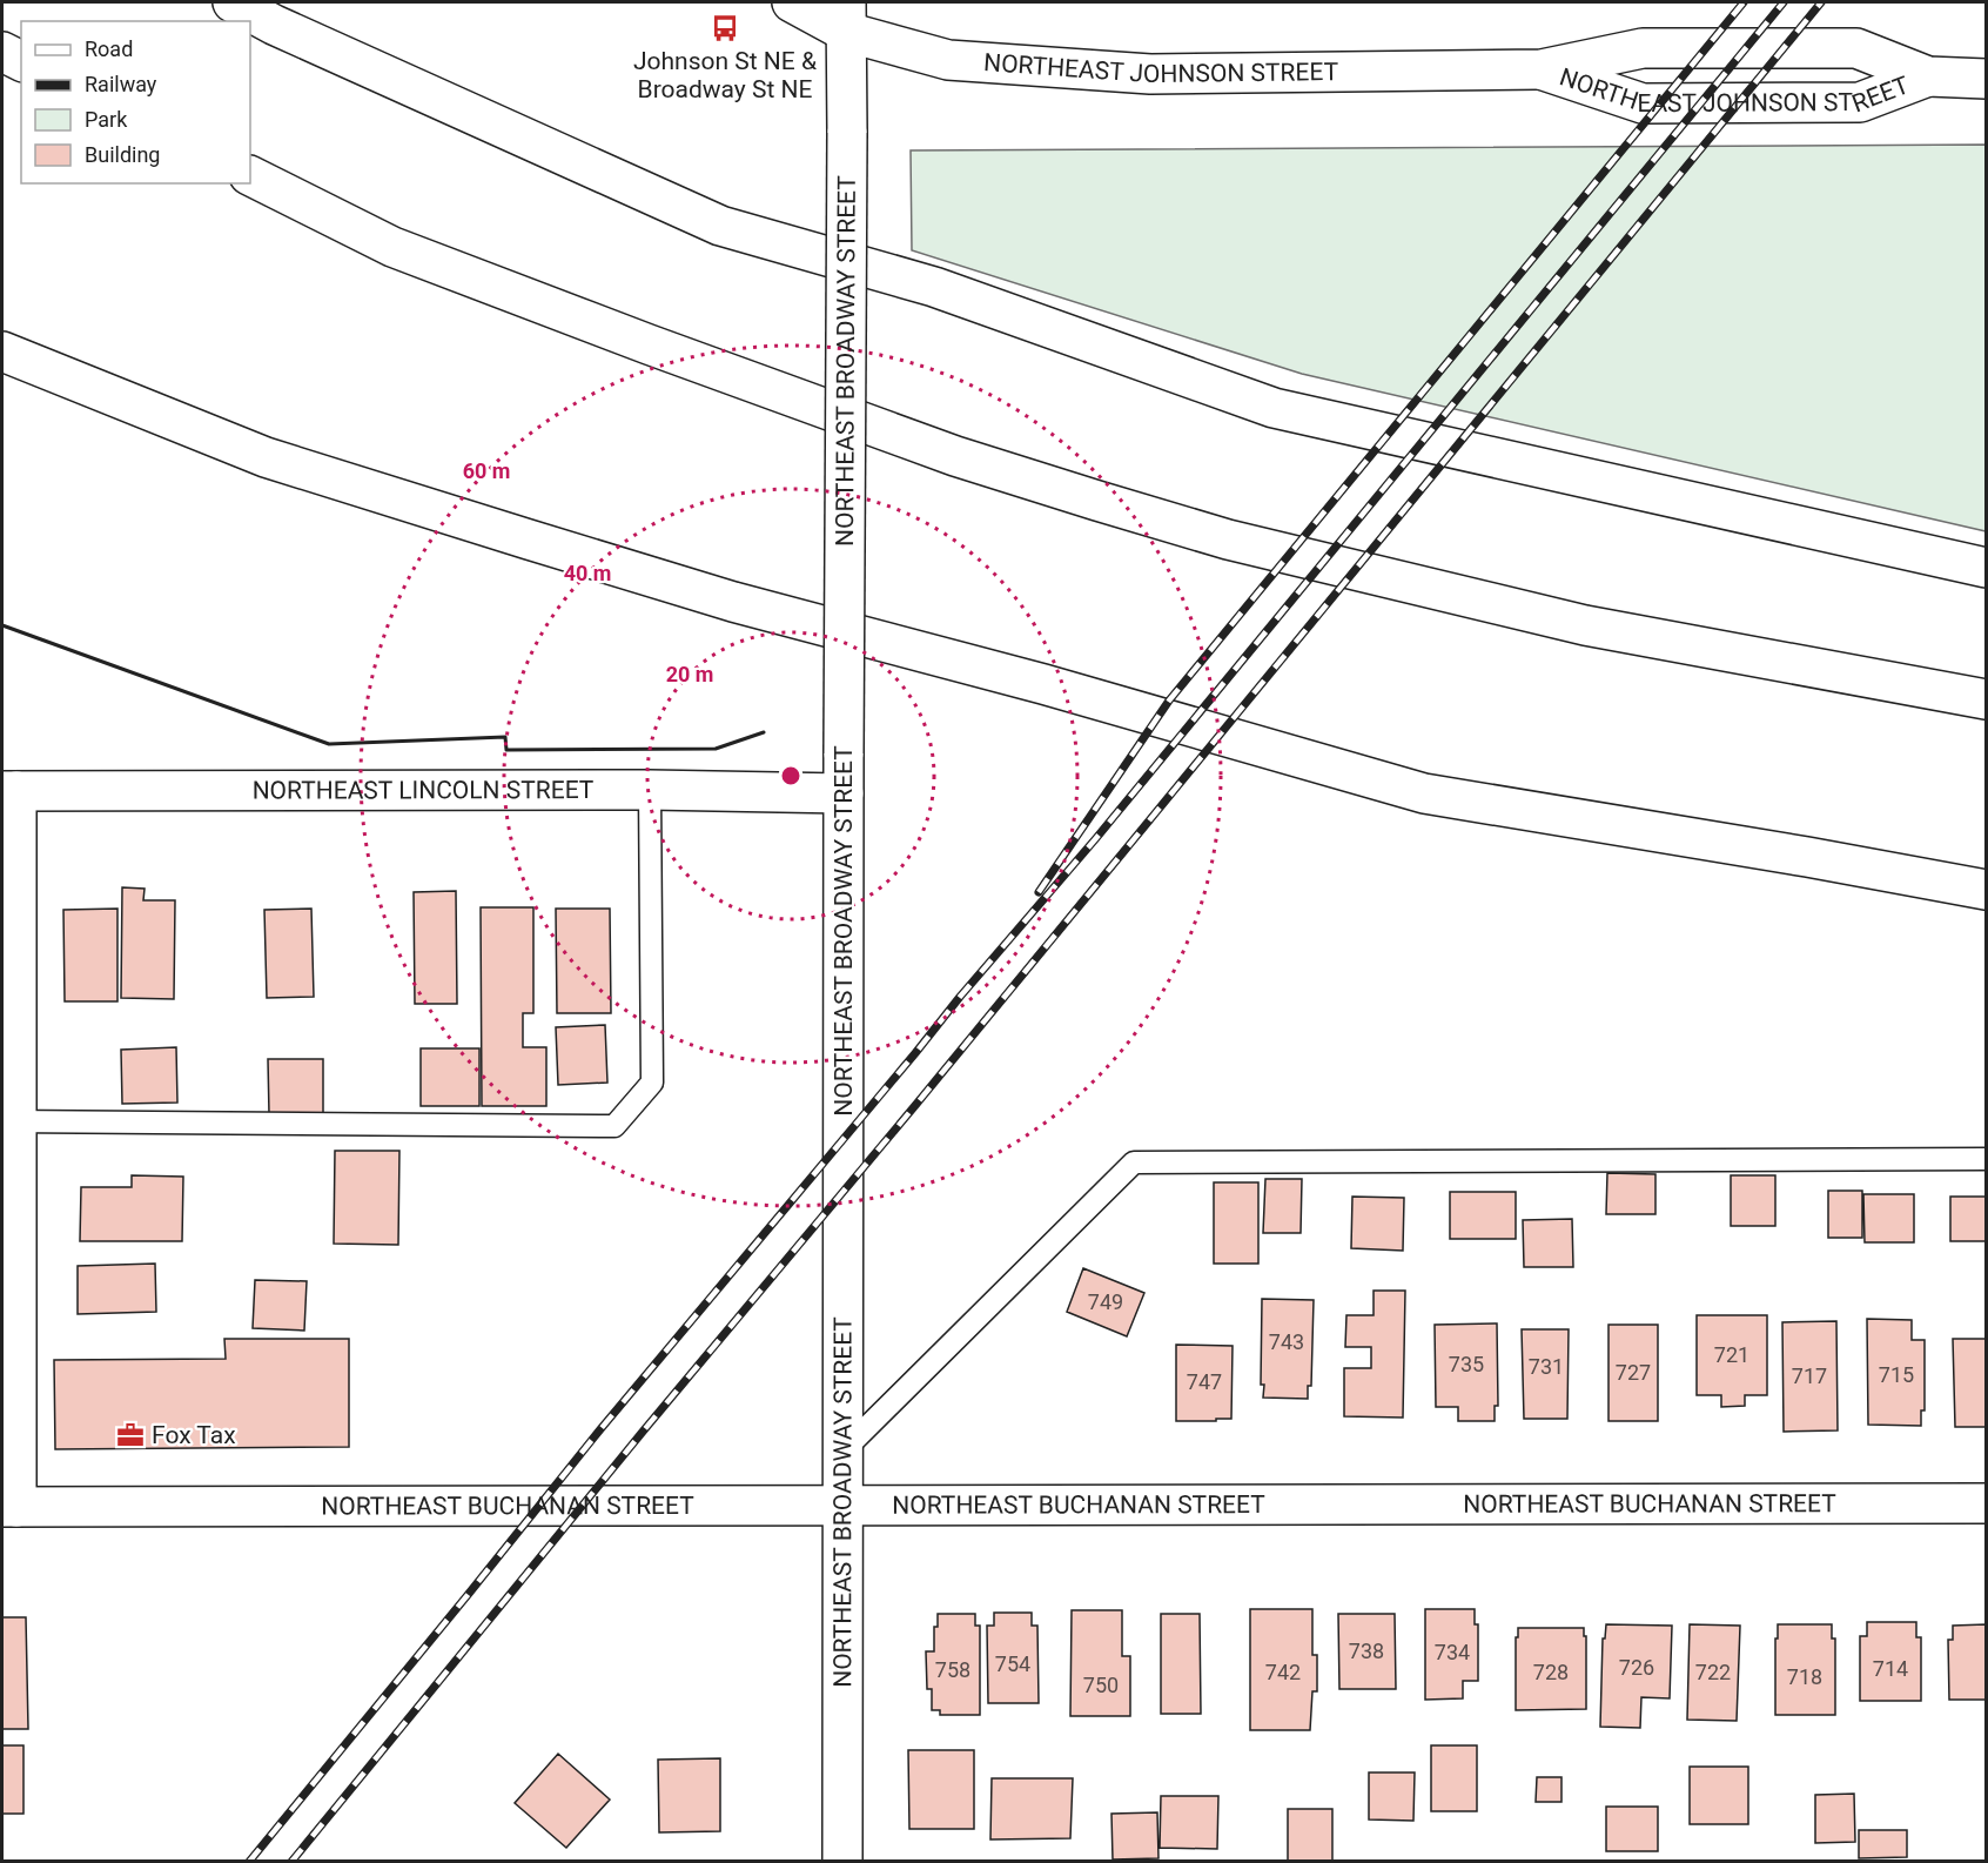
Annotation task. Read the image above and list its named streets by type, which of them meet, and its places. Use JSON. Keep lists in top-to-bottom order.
{
  "streets": {
    "main road": [
      "NORTHEAST JOHNSON STREET",
      "NORTHEAST BROADWAY STREET",
      "NORTHEAST LINCOLN STREET",
      "NORTHEAST BUCHANAN STREET"
    ]
  },
  "crossings": [
    ["NORTHEAST JOHNSON STREET", "NORTHEAST BROADWAY STREET"],
    ["NORTHEAST BROADWAY STREET", "NORTHEAST LINCOLN STREET"],
    ["NORTHEAST BROADWAY STREET", "NORTHEAST BUCHANAN STREET"]
  ],
  "places": {
    "bus stop": ["Johnson St NE & Broadway St NE"],
    "office": ["Fox Tax"]
  },
  "house_numbers": [
    "749",
    "743",
    "721",
    "735",
    "731",
    "727",
    "715",
    "717",
    "747",
    "738",
    "734",
    "754",
    "726",
    "714",
    "758",
    "742",
    "728",
    "722",
    "718",
    "750"
  ],
  "legend": [
    "Road",
    "Railway",
    "Park",
    "Building"
  ],
  "rings": ["60 m", "40 m", "20 m"]
}
